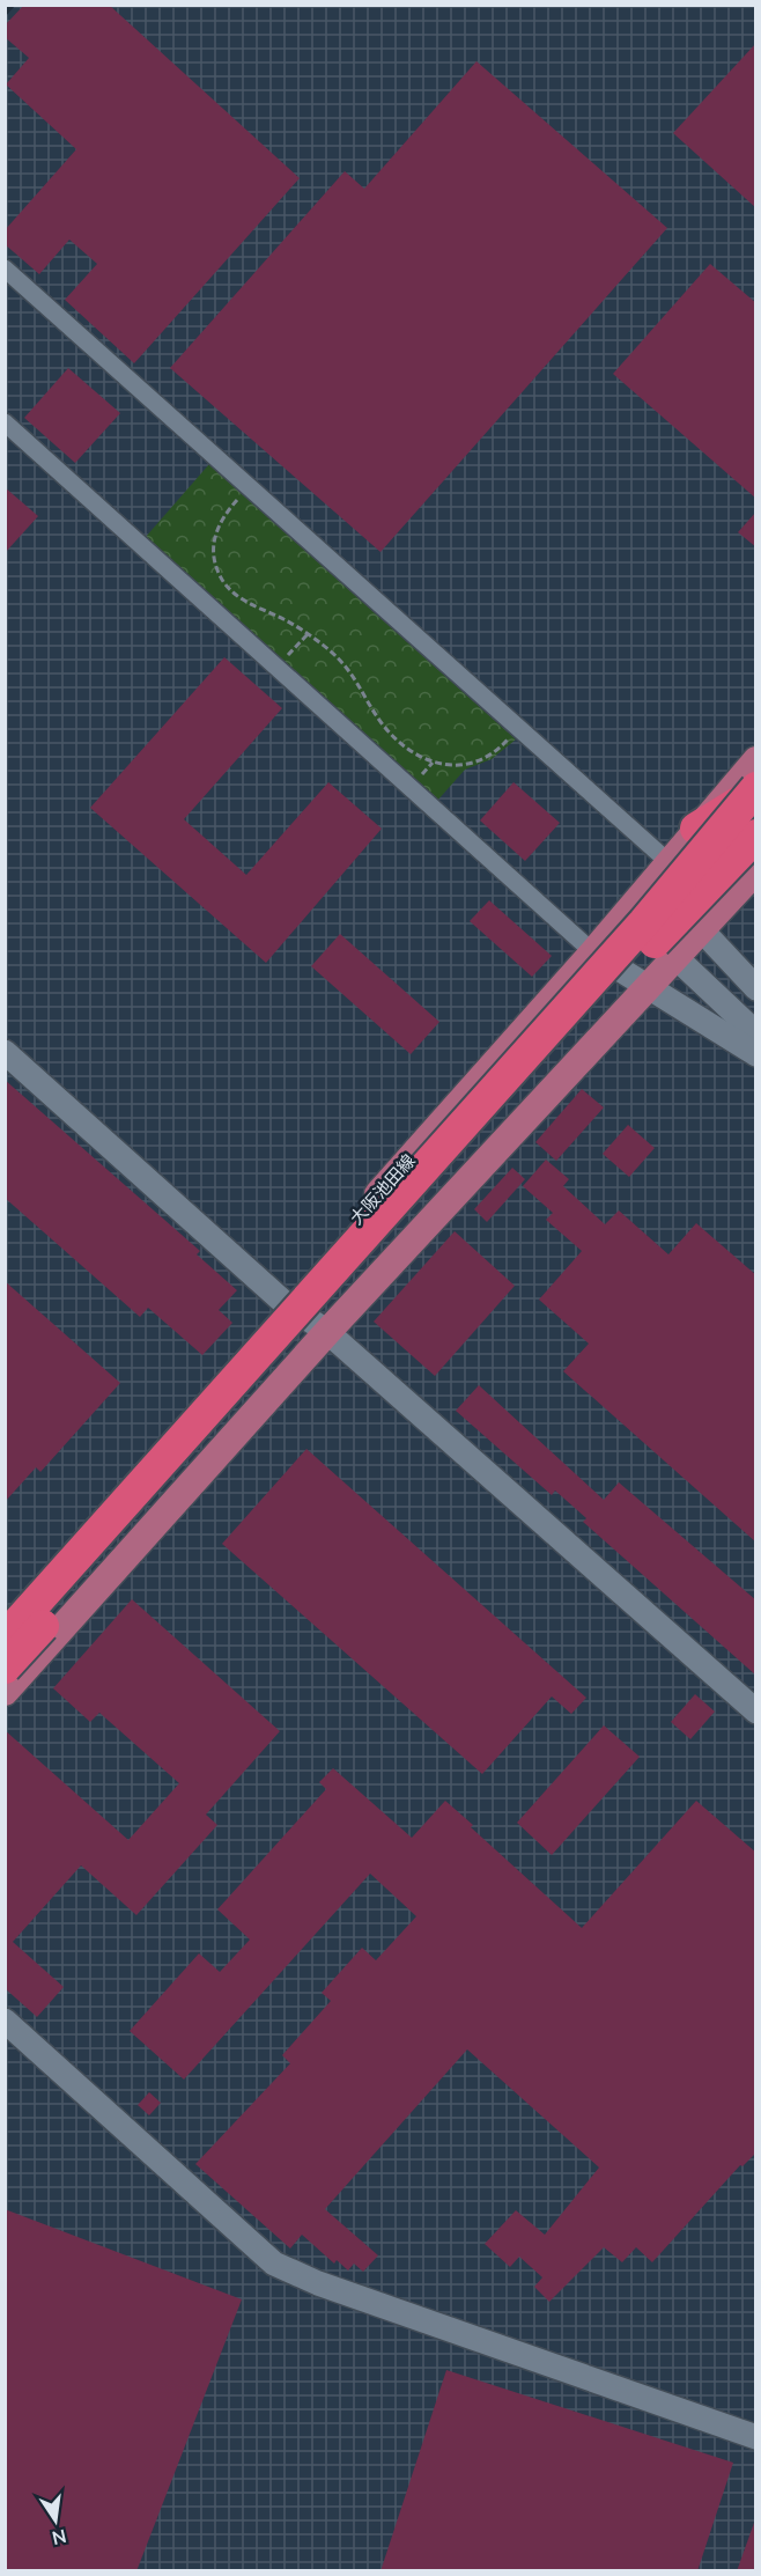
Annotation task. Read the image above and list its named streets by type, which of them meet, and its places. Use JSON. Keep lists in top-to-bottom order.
{
  "streets": {
    "main road": ["大阪池田線"]
  },
  "north": "bottom"
}
